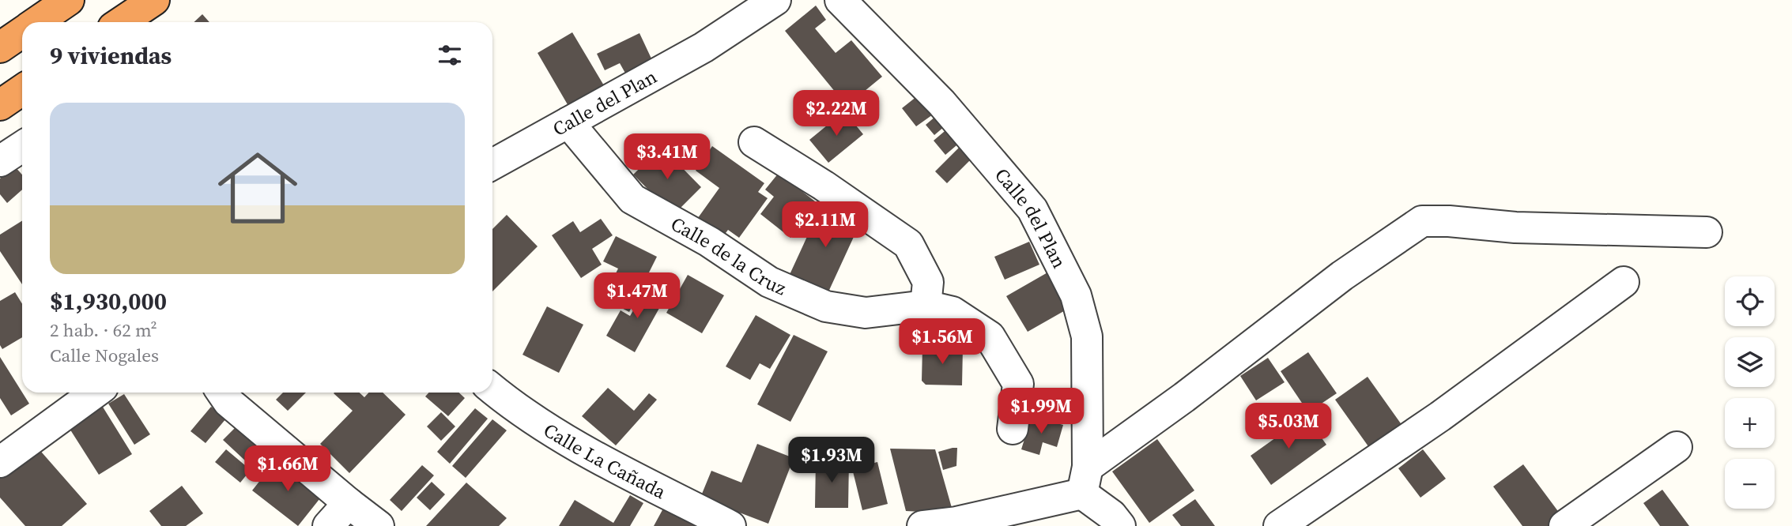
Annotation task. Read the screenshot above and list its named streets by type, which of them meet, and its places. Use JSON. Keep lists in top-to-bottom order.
{
  "streets": {
    "street": ["Calle del Plan", "Calle de la Cruz", "Calle La Cañada"]
  },
  "crossings": [
    ["Calle del Plan", "Calle de la Cruz"]
  ],
  "page": {
    "heading": "9 viviendas",
    "list": [
      {
        "name": "$1,930,000",
        "note": "2 hab. · 62 m² · Calle Nogales"
      }
    ],
    "price": [
      "$2.22M",
      "$3.41M",
      "$2.11M",
      "$1.47M",
      "$1.56M",
      "$1.99M",
      "$5.03M",
      "$1.93M",
      "$1.66M"
    ],
    "map_buttons": ["+", "−"]
  }
}
